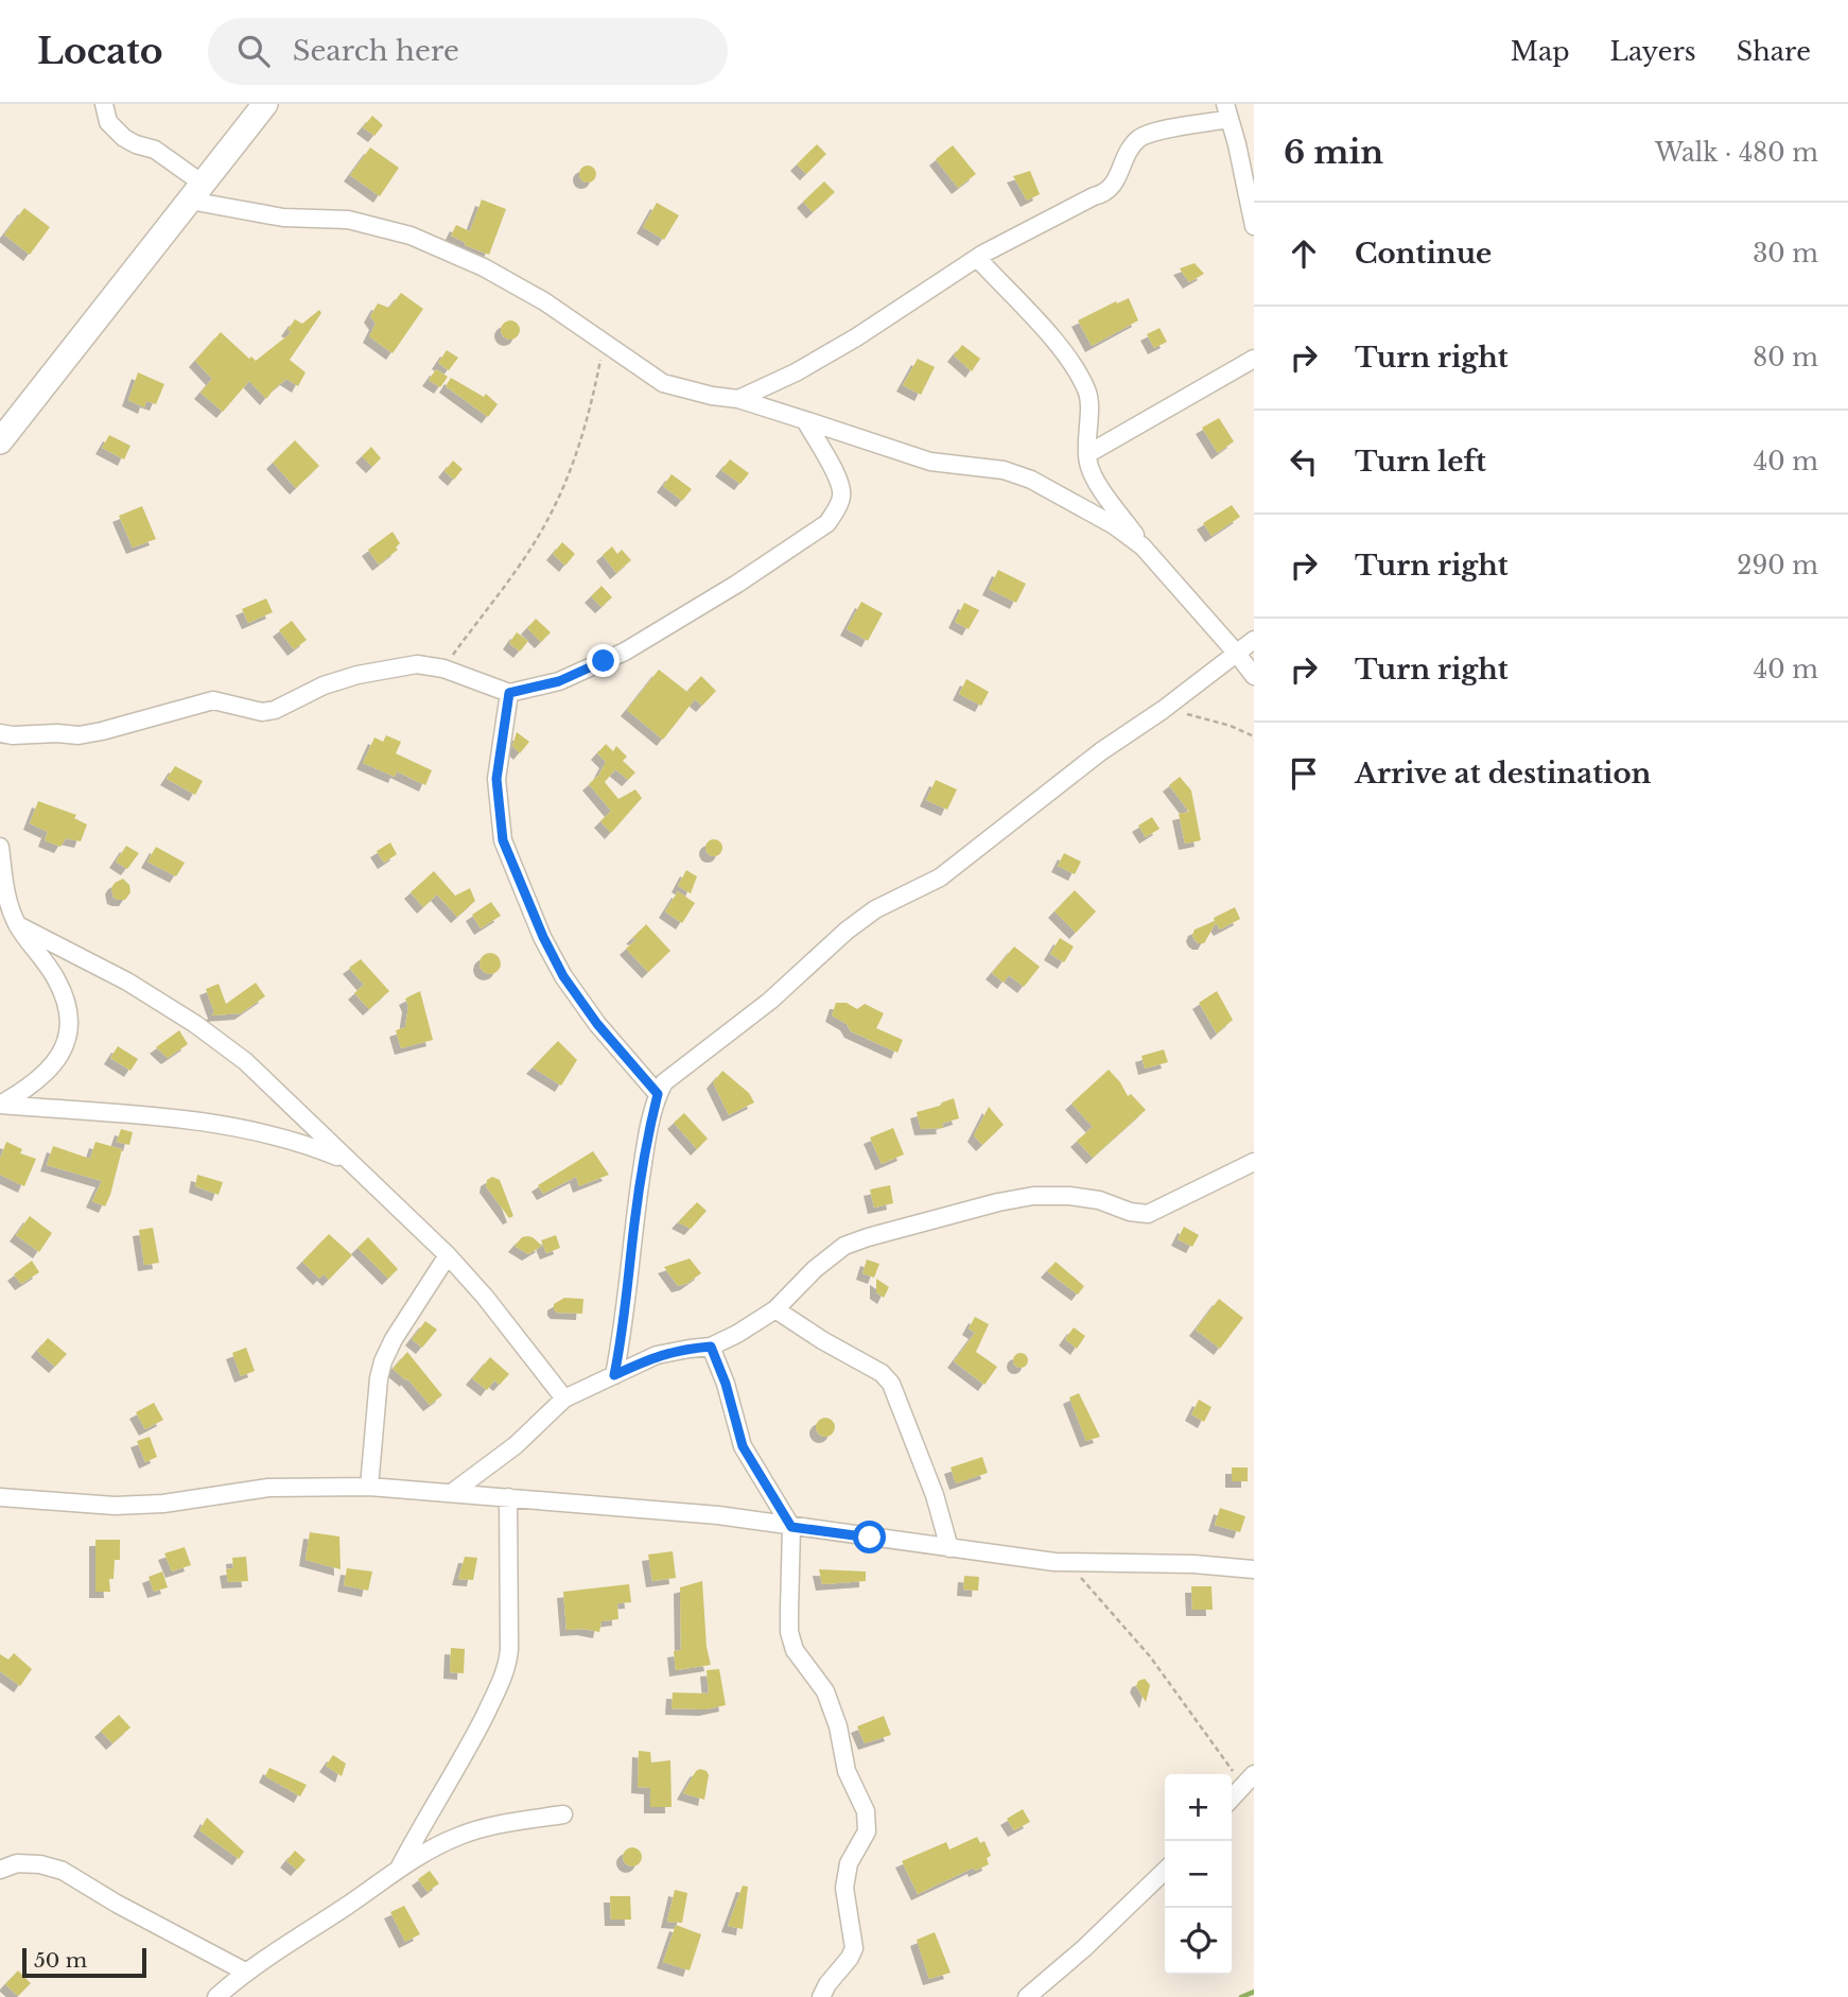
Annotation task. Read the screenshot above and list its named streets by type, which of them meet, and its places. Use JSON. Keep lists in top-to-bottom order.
{
  "scale_bar": "50 m",
  "page": {
    "header": "Locato",
    "search": "Search here",
    "nav": ["Map", "Layers", "Share"],
    "heading": ["6 min", "Walk · 480 m"],
    "list": [
      ["Continue", "30 m"],
      ["Turn right", "80 m"],
      ["Turn left", "40 m"],
      ["Turn right", "290 m"],
      ["Turn right", "40 m"],
      "Arrive at destination"
    ],
    "map_buttons": ["+", "−"],
    "scale": "50 m"
  }
}
